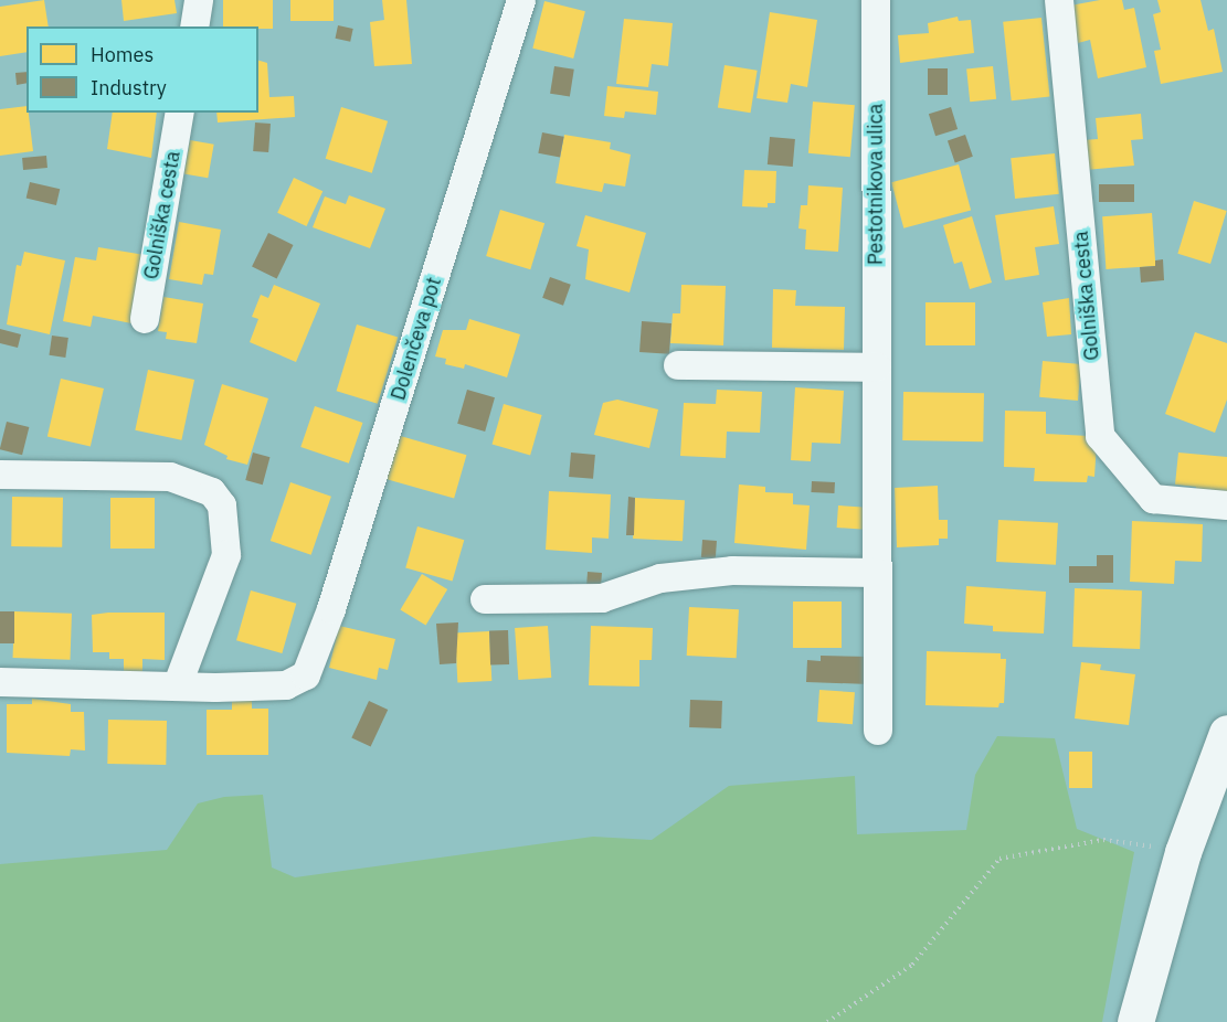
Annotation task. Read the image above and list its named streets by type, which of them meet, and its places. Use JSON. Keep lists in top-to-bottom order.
{
  "streets": {
    "street": ["Pestotnikova ulica", "Golniška cesta", "Dolenčeva pot"]
  },
  "legend": ["Homes", "Industry"]
}
